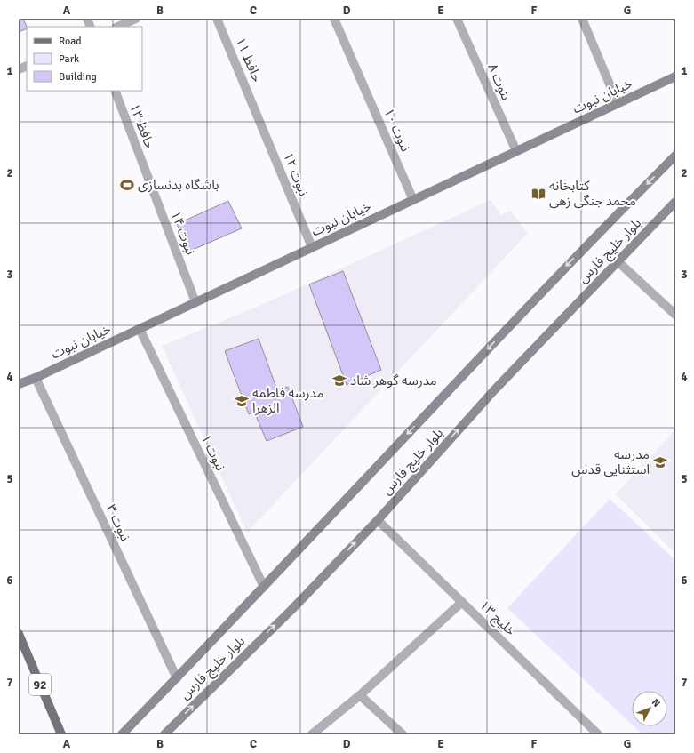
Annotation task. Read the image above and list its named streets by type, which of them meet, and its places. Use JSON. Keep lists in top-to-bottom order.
{
  "streets": {
    "main road": ["خیابان نبوت", "بلوار خلیج فارس", "92"],
    "street": [
      "حافظ ۱۱",
      "بنوت ۸",
      "حافظ ۱۳",
      "نبوت ۱۰",
      "نبوت ۱۲",
      "نبوت ۱۴",
      "نبوت ۱",
      "نبوت ۳",
      "خلیج ۱۳"
    ]
  },
  "crossings": [
    ["حافظ ۱۱", "نبوت ۱۲"],
    ["بنوت ۸", "خیابان نبوت"],
    ["خیابان نبوت", "نبوت ۱۰"],
    ["خیابان نبوت", "نبوت ۱۲"],
    ["خیابان نبوت", "نبوت ۱۴"],
    ["خیابان نبوت", "نبوت ۱"],
    ["خیابان نبوت", "نبوت ۳"],
    ["حافظ ۱۳", "نبوت ۱۴"],
    ["بلوار خلیج فارس", "خلیج ۱۳"]
  ],
  "places": {
    "sports": ["باشگاه بدنسازی"],
    "library": ["کتابخانه محمد جنگی زهی"],
    "school or university": ["مدرسه گوهر شاد", "مدرسه فاطمه الزهرا", "مدرسه استثنایی قدس"]
  },
  "legend": ["Road", "Park", "Building"],
  "north": "top right",
  "grid": {
    "columns": [
      "A",
      "B",
      "C",
      "D",
      "E",
      "F",
      "G"
    ],
    "rows": [
      "1",
      "2",
      "3",
      "4",
      "5",
      "6",
      "7"
    ]
  }
}
